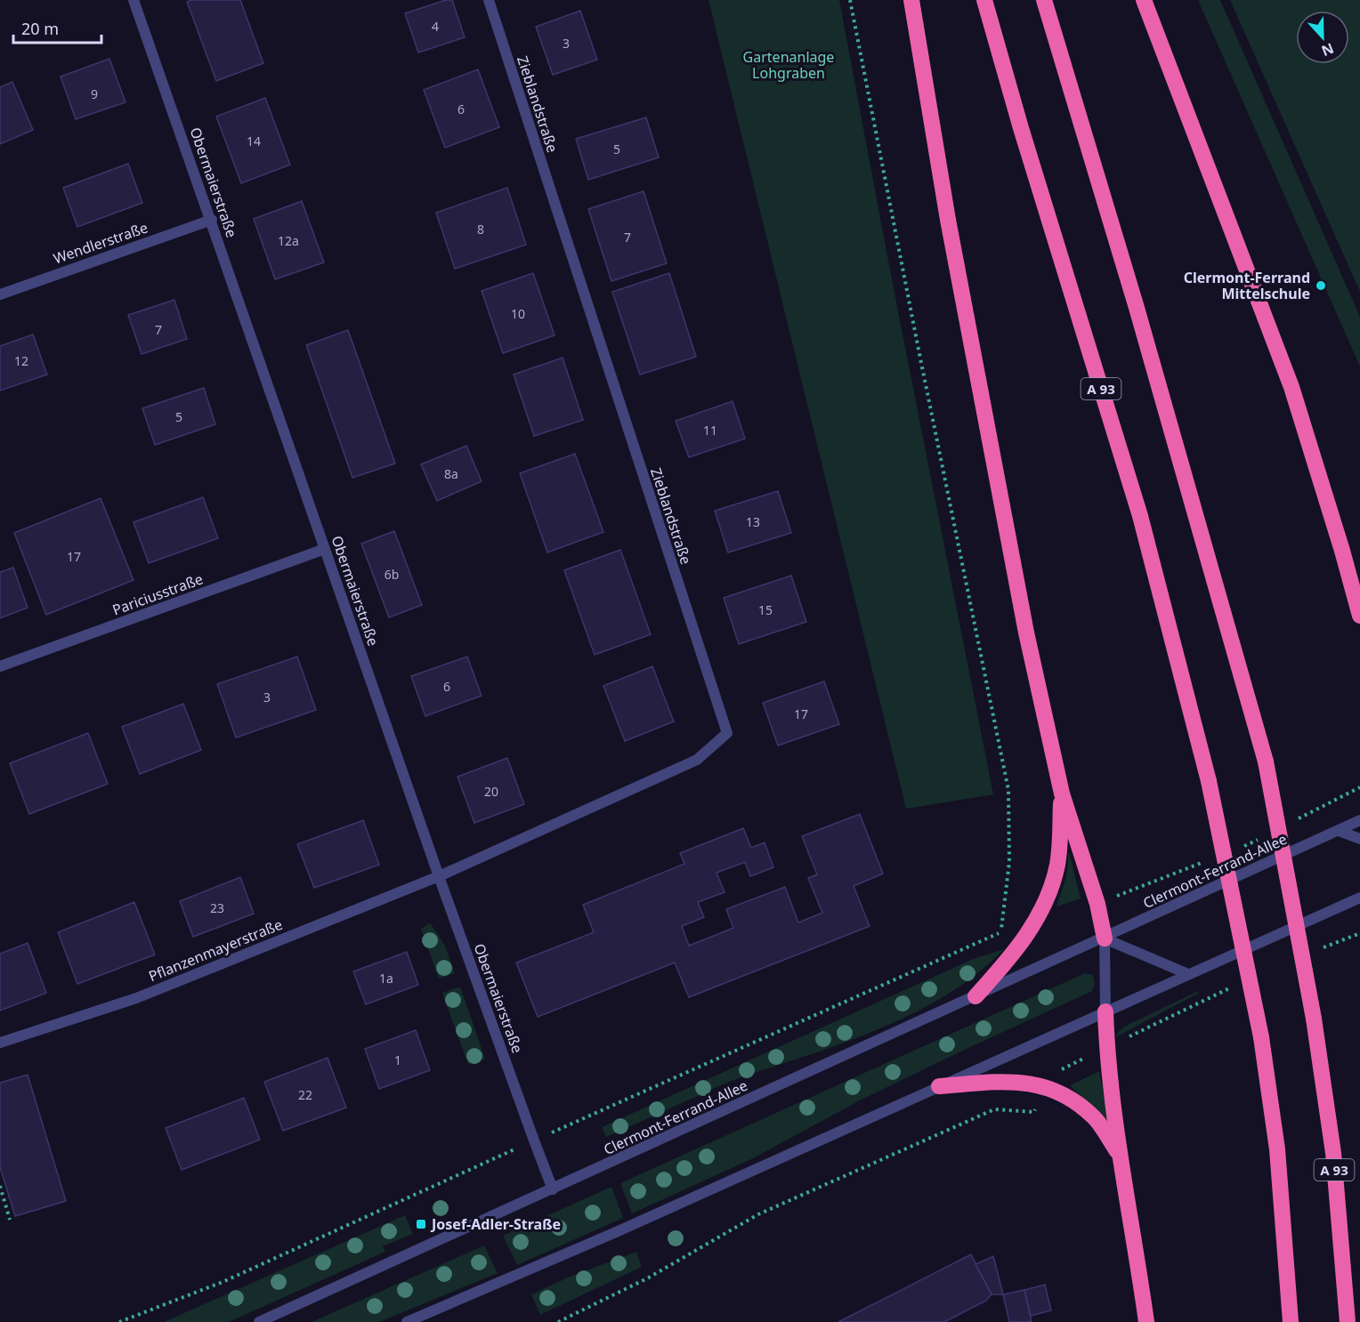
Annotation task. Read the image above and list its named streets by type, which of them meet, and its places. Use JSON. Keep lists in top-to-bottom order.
{
  "streets": {
    "highway": ["A 93"],
    "street": [
      "Zieblandstraße",
      "Obermaierstraße",
      "Wendlerstraße",
      "Pariciusstraße",
      "Clermont-Ferrand-Allee",
      "Pflanzenmayerstraße"
    ]
  },
  "crossings": [
    ["Zieblandstraße", "Obermaierstraße"],
    ["Zieblandstraße", "Pflanzenmayerstraße"],
    ["Obermaierstraße", "Wendlerstraße"],
    ["Obermaierstraße", "Pariciusstraße"],
    ["Obermaierstraße", "Clermont-Ferrand-Allee"],
    ["Obermaierstraße", "Pflanzenmayerstraße"]
  ],
  "parks": ["Gartenanlage Lohgraben"],
  "places": {
    "other": ["Clermont-Ferrand Mittelschule"],
    "transit": ["Josef-Adler-Straße"]
  },
  "house_numbers": [
    "4",
    "3",
    "9",
    "6",
    "14",
    "5",
    "8",
    "7",
    "12a",
    "10",
    "7",
    "12",
    "5",
    "11",
    "8a",
    "13",
    "17",
    "6b",
    "15",
    "6",
    "3",
    "17",
    "20",
    "23",
    "1a",
    "1",
    "22"
  ],
  "scale_bar": "20 m",
  "north": "bottom"
}
